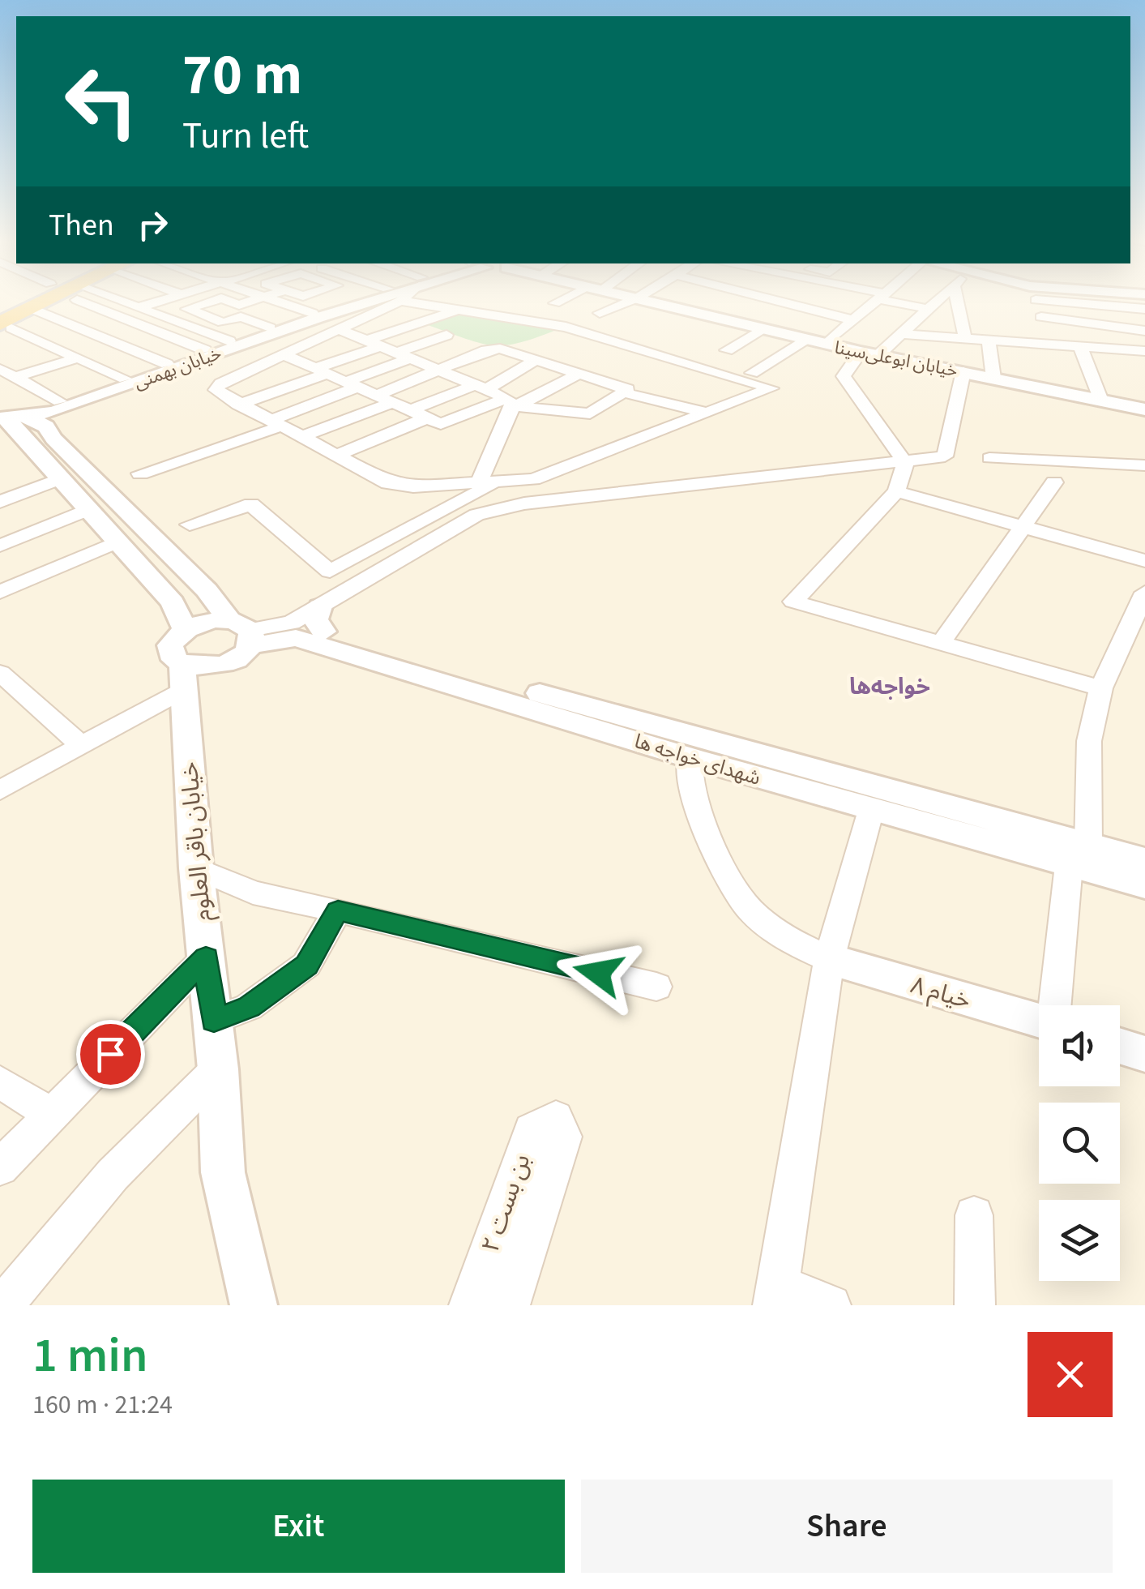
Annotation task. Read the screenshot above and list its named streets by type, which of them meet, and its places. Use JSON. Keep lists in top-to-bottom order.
{
  "streets": {
    "street": [
      "خیابان ابوعلی‌سینا",
      "خیابان بهمنی",
      "شهدای خواجه ها",
      "خیابان باقر العلوم",
      "خیام ۸",
      "بن بست ۲"
    ]
  },
  "crossings": [
    ["خیابان بهمنی", "خیابان باقر العلوم"],
    ["شهدای خواجه ها", "خیابان باقر العلوم"]
  ],
  "districts": ["خواجه‌ها"],
  "page": {
    "turn": ["70 m", "Turn left"],
    "then": "Then",
    "heading": ["1 min", "160 m · 21:24"],
    "buttons": ["Exit", "Share"]
  }
}
